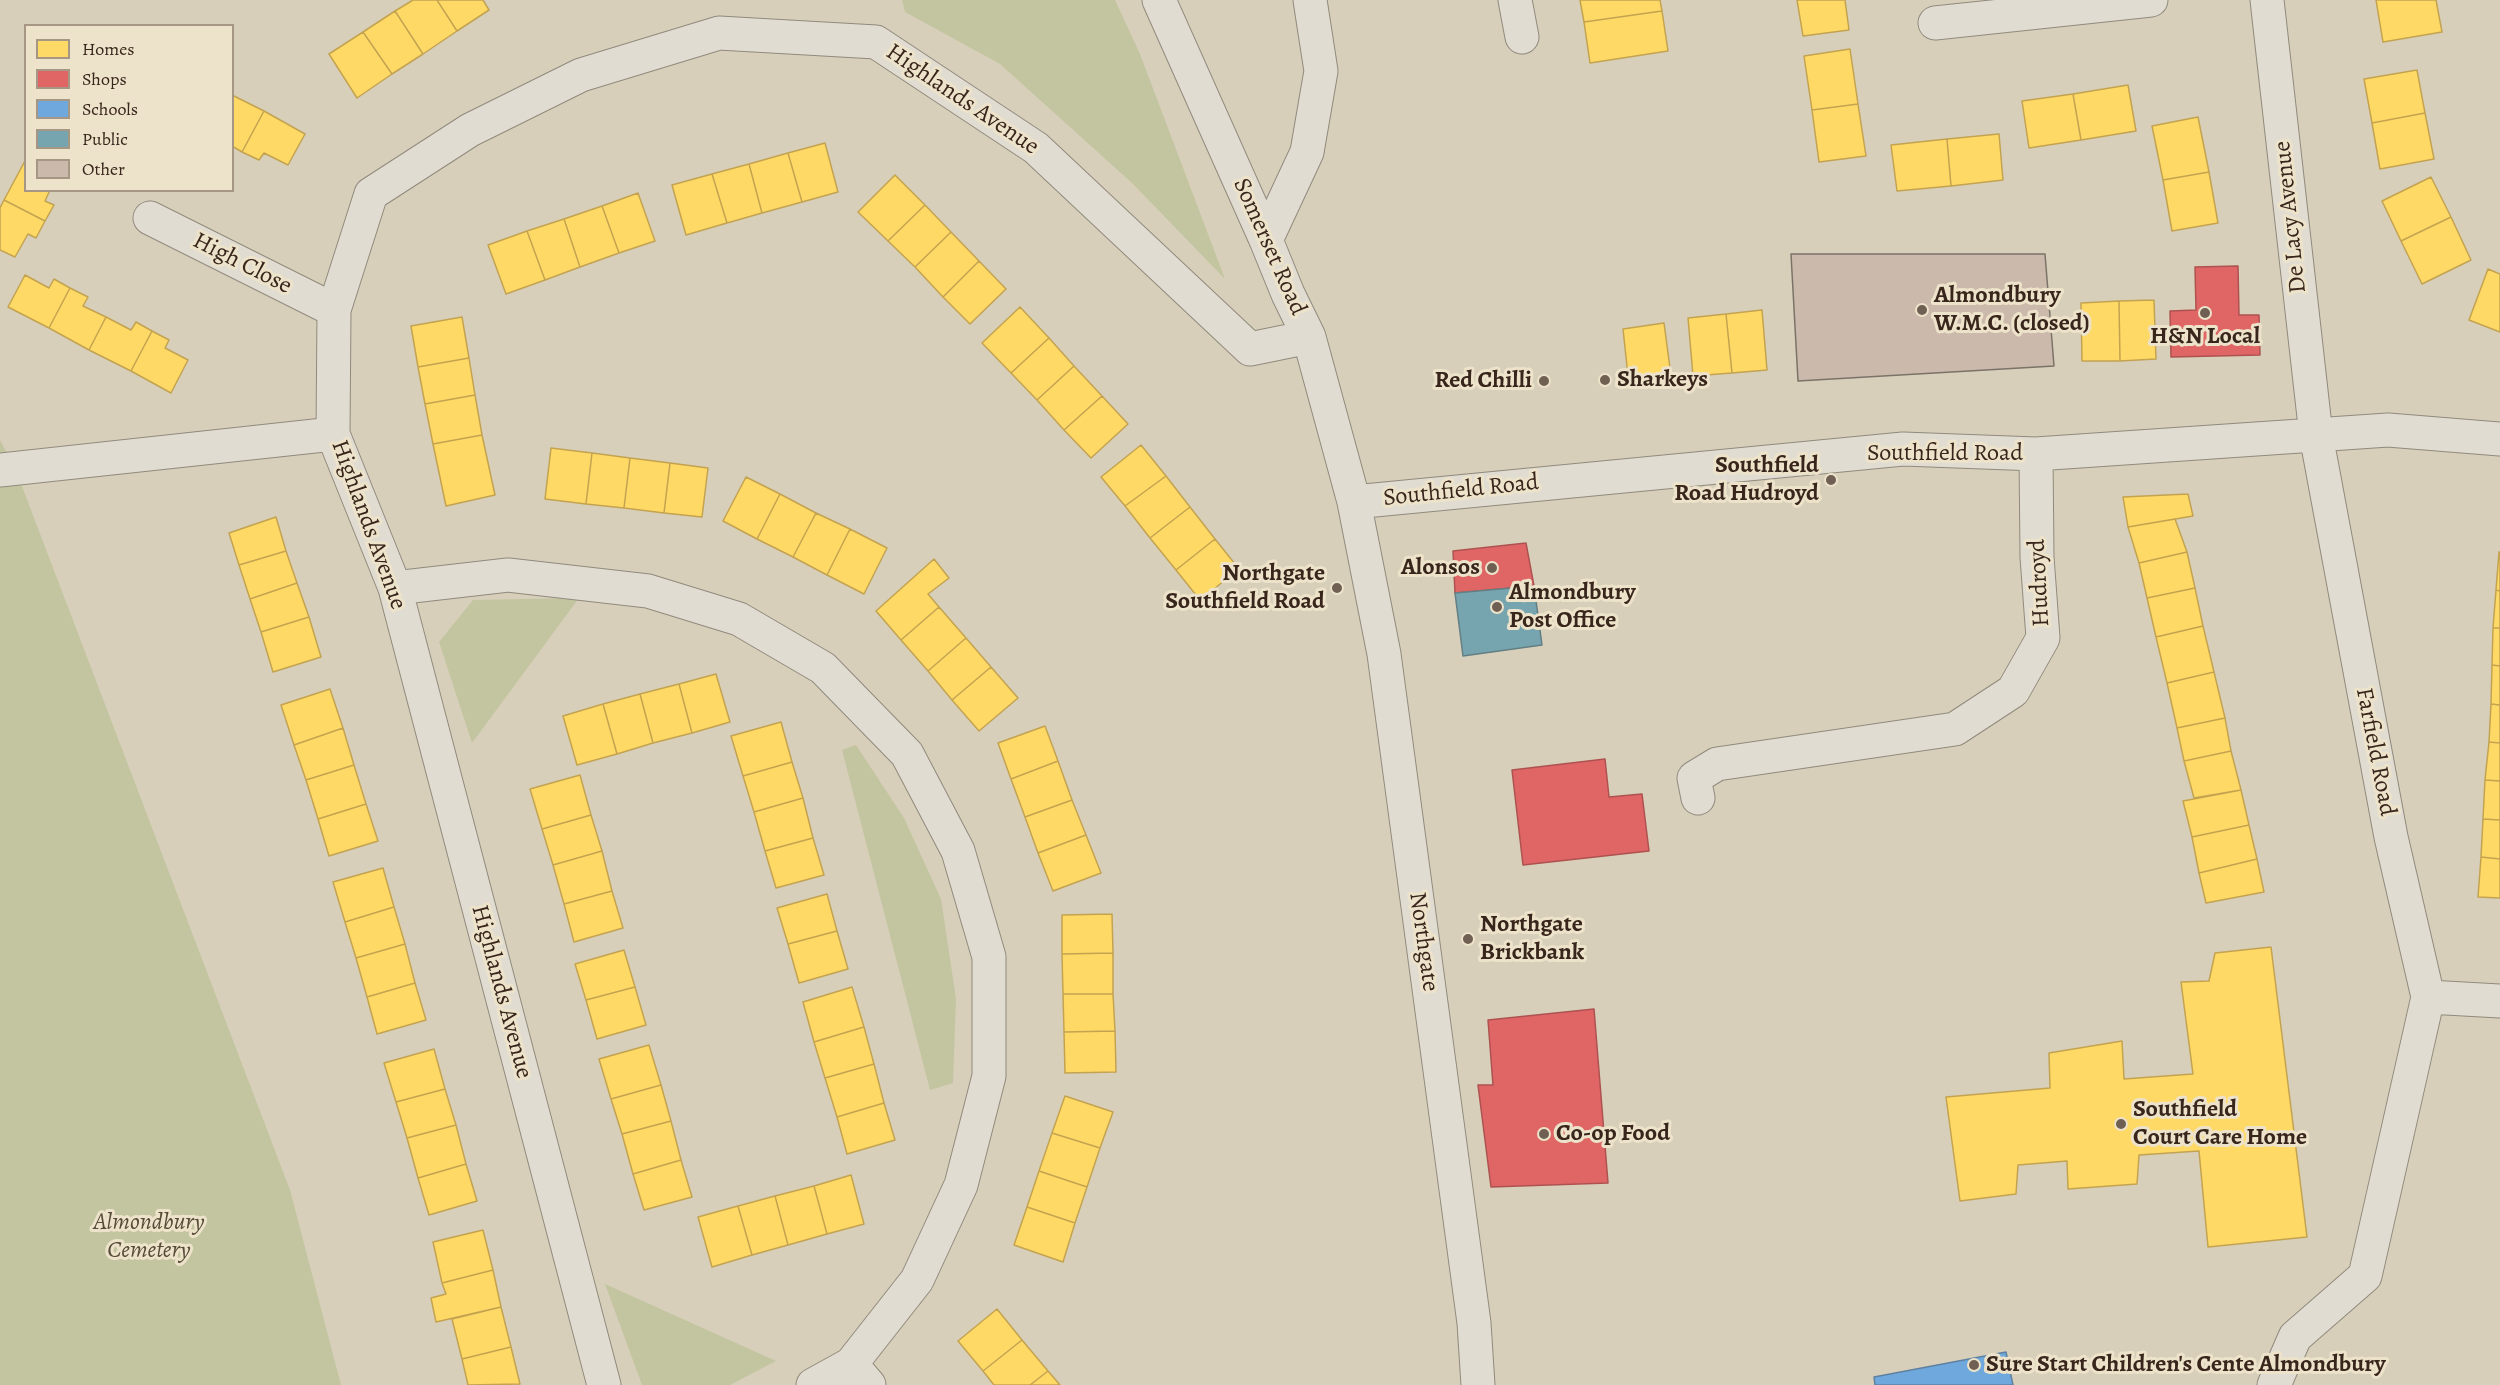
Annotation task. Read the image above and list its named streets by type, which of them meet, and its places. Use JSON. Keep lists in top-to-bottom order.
{
  "streets": {
    "street": [
      "Highlands Avenue",
      "De Lacy Avenue",
      "Somerset Road",
      "High Close",
      "Southfield Road",
      "Hudroyd",
      "Farfield Road",
      "Northgate"
    ]
  },
  "crossings": [
    ["Highlands Avenue", "Somerset Road"],
    ["Highlands Avenue", "High Close"],
    ["De Lacy Avenue", "Southfield Road"],
    ["De Lacy Avenue", "Farfield Road"],
    ["Somerset Road", "Southfield Road"],
    ["Somerset Road", "Northgate"],
    ["Southfield Road", "Hudroyd"],
    ["Southfield Road", "Farfield Road"],
    ["Southfield Road", "Northgate"]
  ],
  "parks": ["Almondbury Cemetery"],
  "places": [
    "Almondbury W.M.C. (closed)",
    "H&N Local",
    "Sharkeys",
    "Red Chilli",
    "Southfield Road Hudroyd",
    "Alonsos",
    "Northgate Southfield Road",
    "Almondbury Post Office",
    "Northgate Brickbank",
    "Southfield Court Care Home",
    "Co-op Food",
    "Sure Start Children's Cente Almondbury"
  ],
  "legend": [
    "Homes",
    "Shops",
    "Schools",
    "Public",
    "Other"
  ]
}
